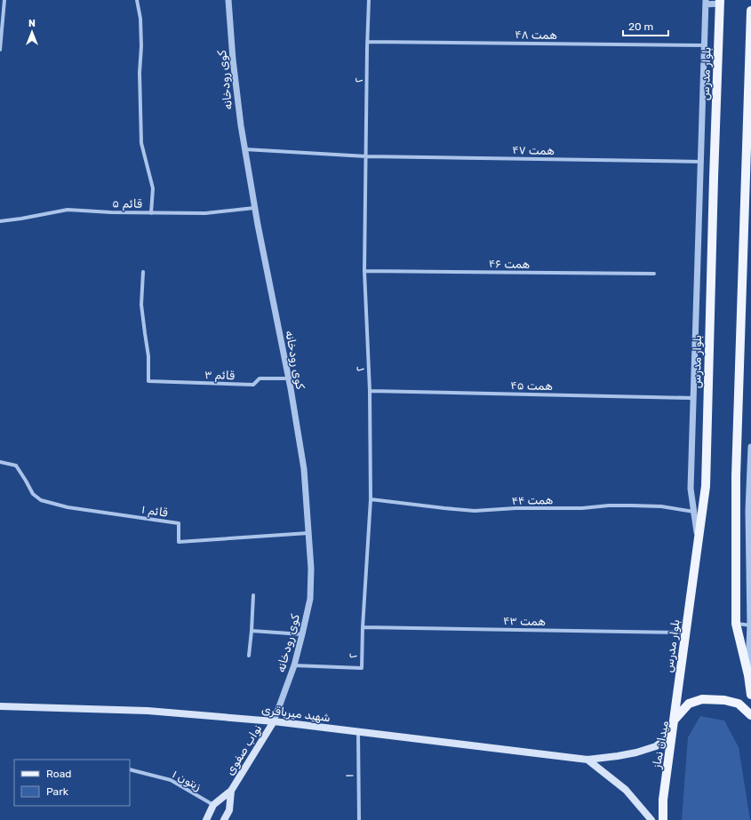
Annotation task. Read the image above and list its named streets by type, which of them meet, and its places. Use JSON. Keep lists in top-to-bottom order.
{
  "streets": {
    "main road": [
      "بلوار مدرس",
      "شهید میرباقری",
      "میدان نماز",
      "نواب صفوی"
    ],
    "street": [
      "همت ۴۸",
      "کوی رودخانه",
      "۲",
      "همت ۴۷",
      "قائم ۵",
      "همت ۴۶",
      "قائم ۳",
      "همت ۴۵",
      "همت ۴۴",
      "قائم ۱",
      "همت ۴۳",
      "۱",
      "زیتون ۱"
    ]
  },
  "crossings": [
    ["همت ۴۸", "۲"],
    ["بلوار مدرس", "همت ۴۳"],
    ["بلوار مدرس", "میدان نماز"],
    ["کوی رودخانه", "۲"],
    ["کوی رودخانه", "همت ۴۷"],
    ["کوی رودخانه", "قائم ۵"],
    ["کوی رودخانه", "قائم ۳"],
    ["کوی رودخانه", "قائم ۱"],
    ["کوی رودخانه", "شهید میرباقری"],
    ["کوی رودخانه", "نواب صفوی"],
    ["۲", "همت ۴۷"],
    ["۲", "همت ۴۶"],
    ["۲", "همت ۴۵"],
    ["۲", "همت ۴۴"],
    ["۲", "همت ۴۳"],
    ["شهید میرباقری", "میدان نماز"],
    ["شهید میرباقری", "نواب صفوی"],
    ["شهید میرباقری", "۱"],
    ["نواب صفوی", "زیتون ۱"]
  ],
  "legend": ["Road", "Park"],
  "scale_bar": "20 m",
  "north": "top"
}
